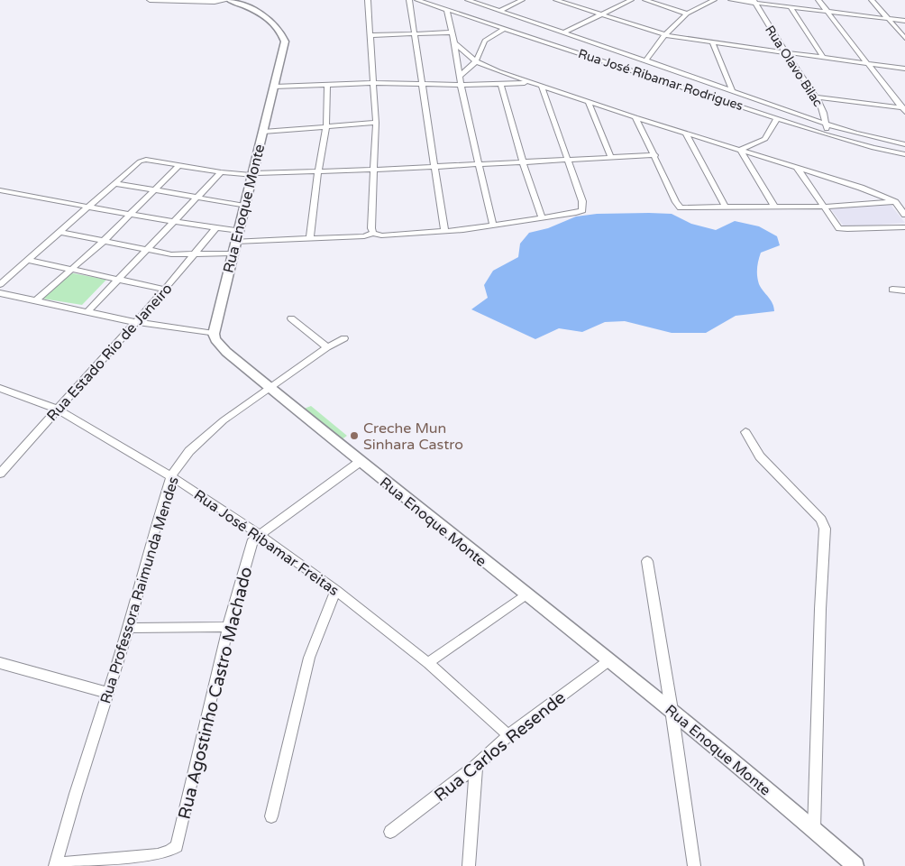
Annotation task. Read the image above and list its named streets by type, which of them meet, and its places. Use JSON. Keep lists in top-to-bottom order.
{
  "streets": {
    "main road": ["Rua Enoque Monte"],
    "street": [
      "Rua Olavo Bilac",
      "Rua José Ribamar Rodrigues",
      "Rua Estado Rio de Janeiro",
      "Rua José Ribamar Freitas",
      "Rua Professora Raimunda Mendes",
      "Rua Agostinho Castro Machado",
      "Rua Carlos Resende"
    ]
  },
  "crossings": [
    ["Rua Olavo Bilac", "Rua José Ribamar Rodrigues"],
    ["Rua Enoque Monte", "Rua Professora Raimunda Mendes"],
    ["Rua Enoque Monte", "Rua Agostinho Castro Machado"],
    ["Rua Enoque Monte", "Rua Carlos Resende"],
    ["Rua Estado Rio de Janeiro", "Rua José Ribamar Freitas"],
    ["Rua José Ribamar Freitas", "Rua Professora Raimunda Mendes"],
    ["Rua José Ribamar Freitas", "Rua Agostinho Castro Machado"],
    ["Rua José Ribamar Freitas", "Rua Carlos Resende"],
    ["Rua Professora Raimunda Mendes", "Rua Agostinho Castro Machado"]
  ],
  "places": ["Creche Mun Sinhara Castro"]
}
